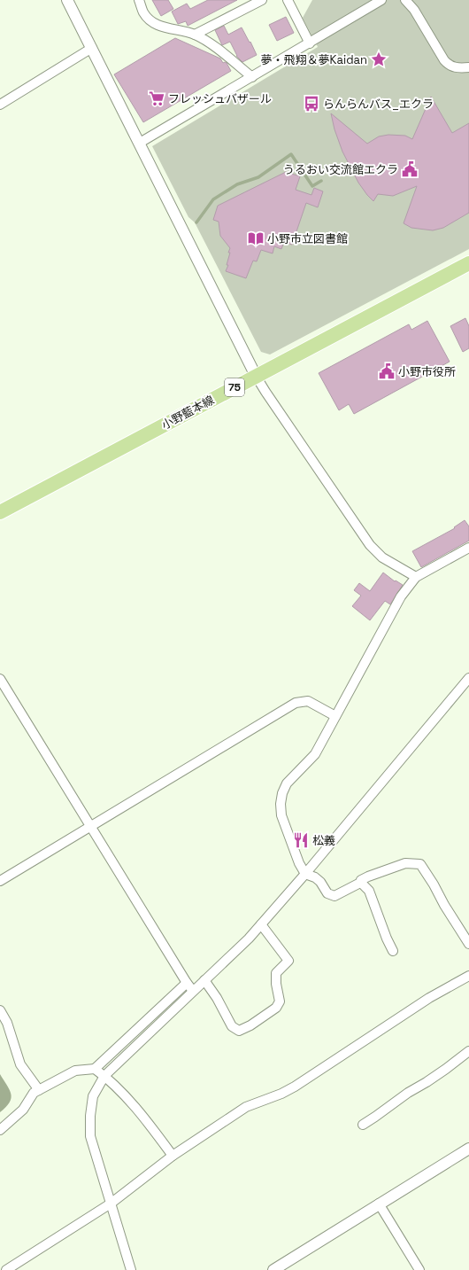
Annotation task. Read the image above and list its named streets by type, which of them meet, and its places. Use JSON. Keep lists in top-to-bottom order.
{
  "streets": {
    "main road": ["75", "小野藍本線"]
  },
  "places": {
    "place": ["夢・飛翔＆夢Kaidan"],
    "supermarket": ["フレッシュバザール"],
    "bus stop": ["らんらんバス_エクラ"],
    "public building": ["うるおい交流館エクラ", "小野市役所"],
    "library": ["小野市立図書館"],
    "restaurant": ["松義"]
  }
}
